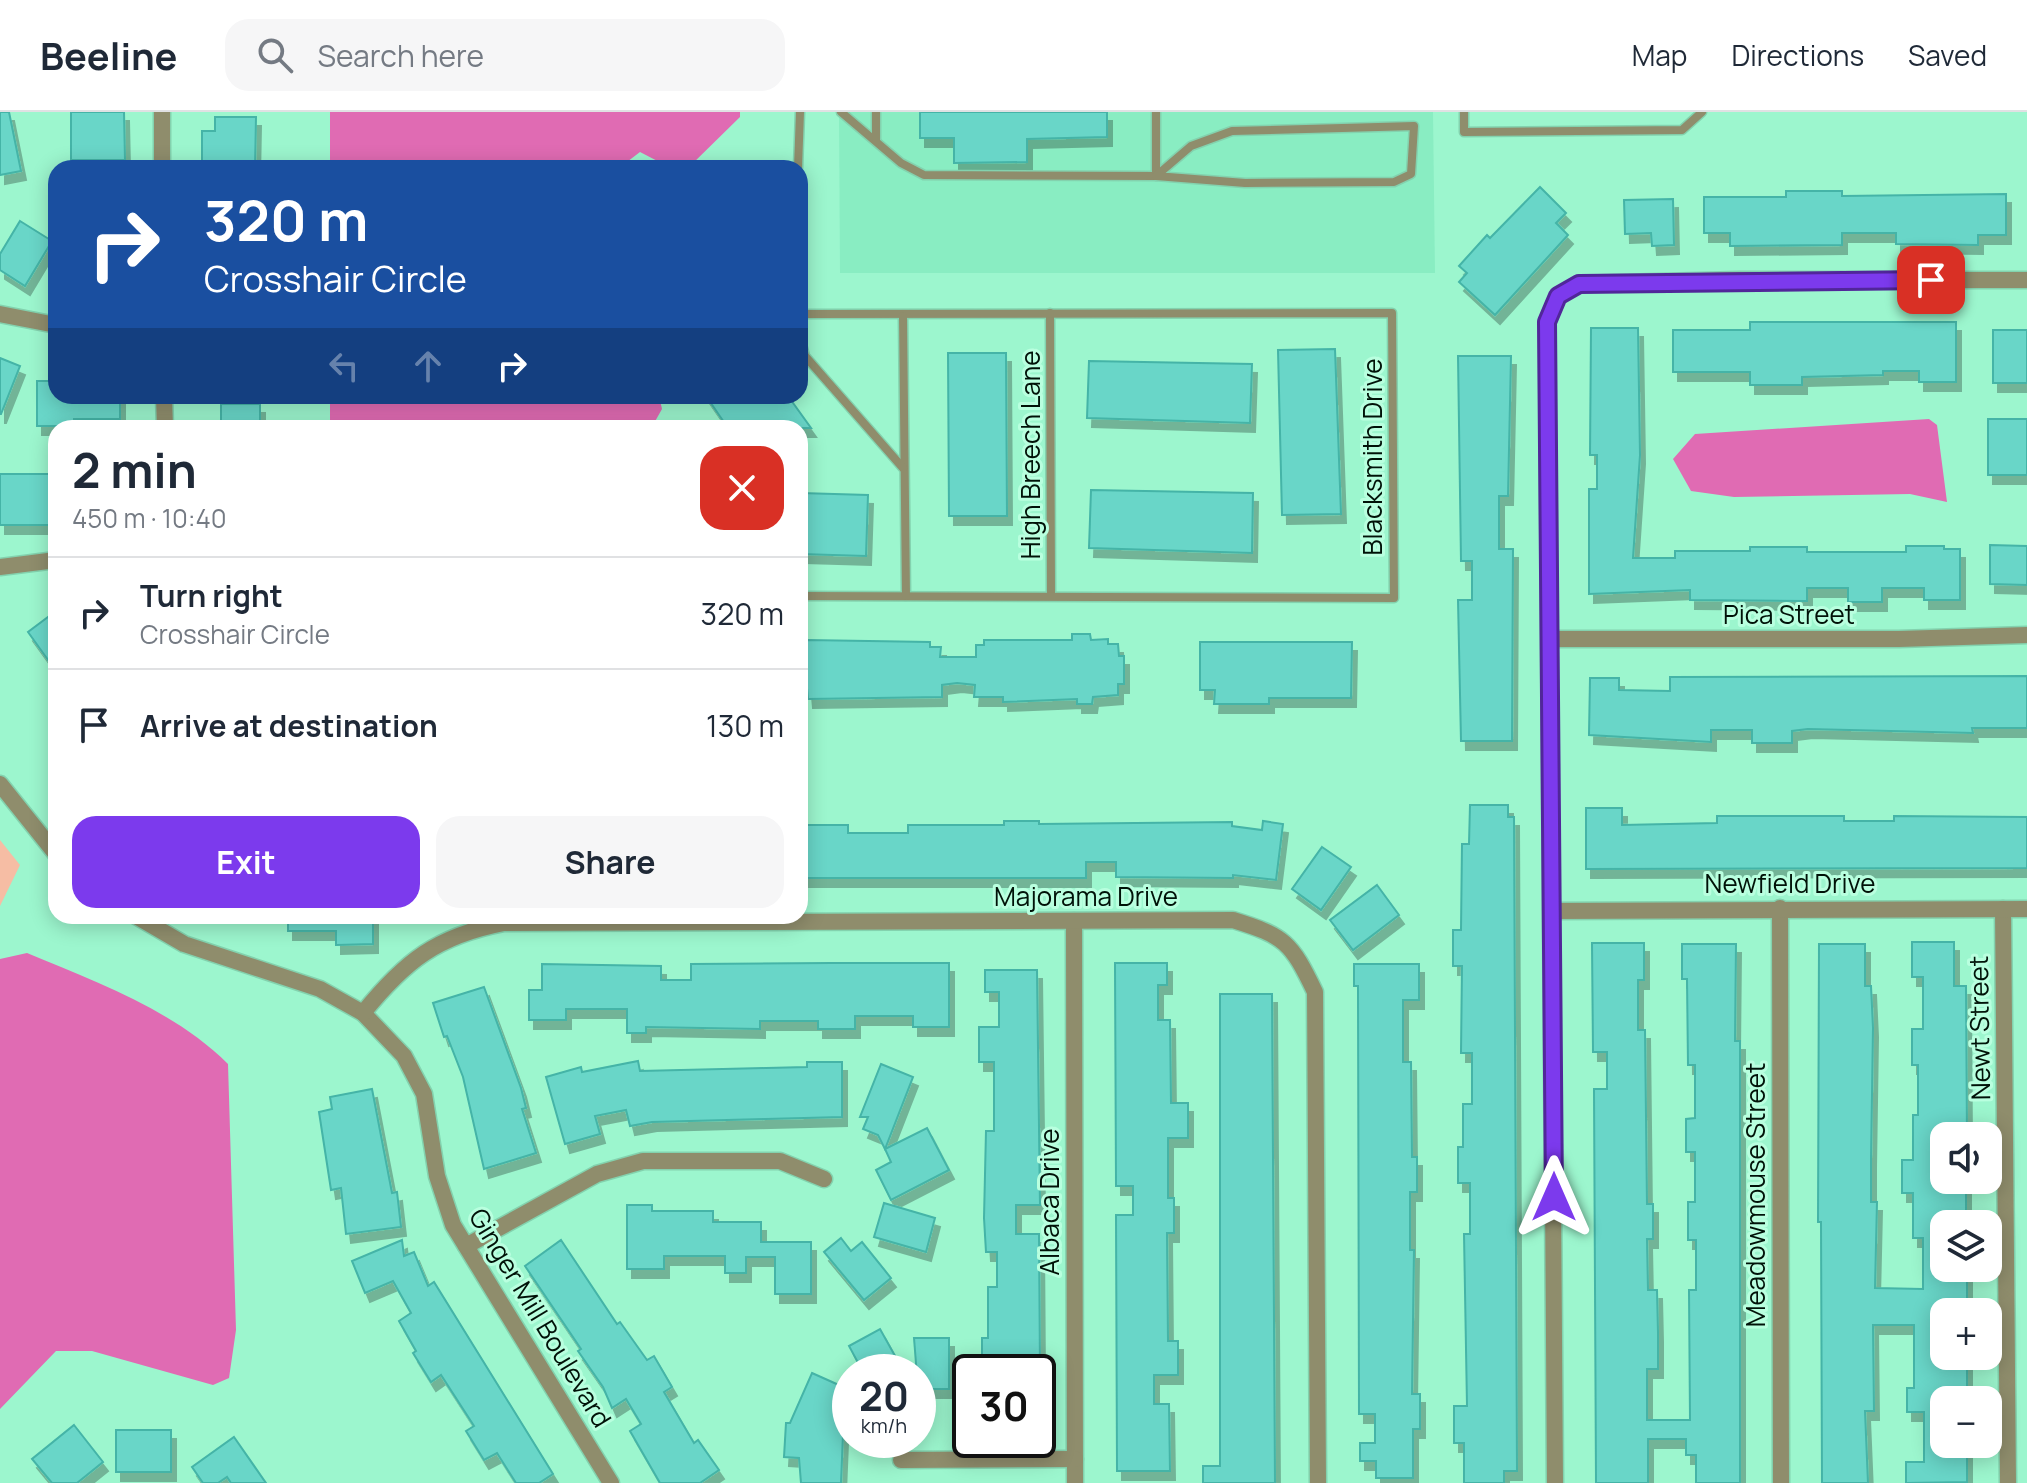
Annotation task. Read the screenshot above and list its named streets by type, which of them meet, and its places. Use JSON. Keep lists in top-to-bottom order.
{
  "streets": {
    "street": [
      "Pica Street",
      "Newfield Drive",
      "Majorama Drive",
      "Newt Street",
      "Meadowmouse Street",
      "Albaca Drive",
      "Ginger Mill Boulevard"
    ],
    "lane": ["High Breech Lane", "Blacksmith Drive"]
  },
  "crossings": [
    ["High Breech Lane", "Blacksmith Drive"],
    ["Newfield Drive", "Newt Street"],
    ["Newfield Drive", "Meadowmouse Street"],
    ["Majorama Drive", "Albaca Drive"],
    ["Majorama Drive", "Ginger Mill Boulevard"]
  ],
  "page": {
    "header": "Beeline",
    "search": "Search here",
    "nav": ["Map", "Directions", "Saved"],
    "turn": ["320 m", "Crosshair Circle"],
    "heading": ["2 min", "450 m · 10:40"],
    "list": [
      {
        "name": "Turn right",
        "note": "Crosshair Circle",
        "value": "320 m"
      },
      {
        "name": "Arrive at destination",
        "value": "130 m"
      }
    ],
    "buttons": ["Exit", "Share"],
    "map_buttons": ["+", "−"],
    "speed": "20 km/h",
    "limit": "30"
  }
}
